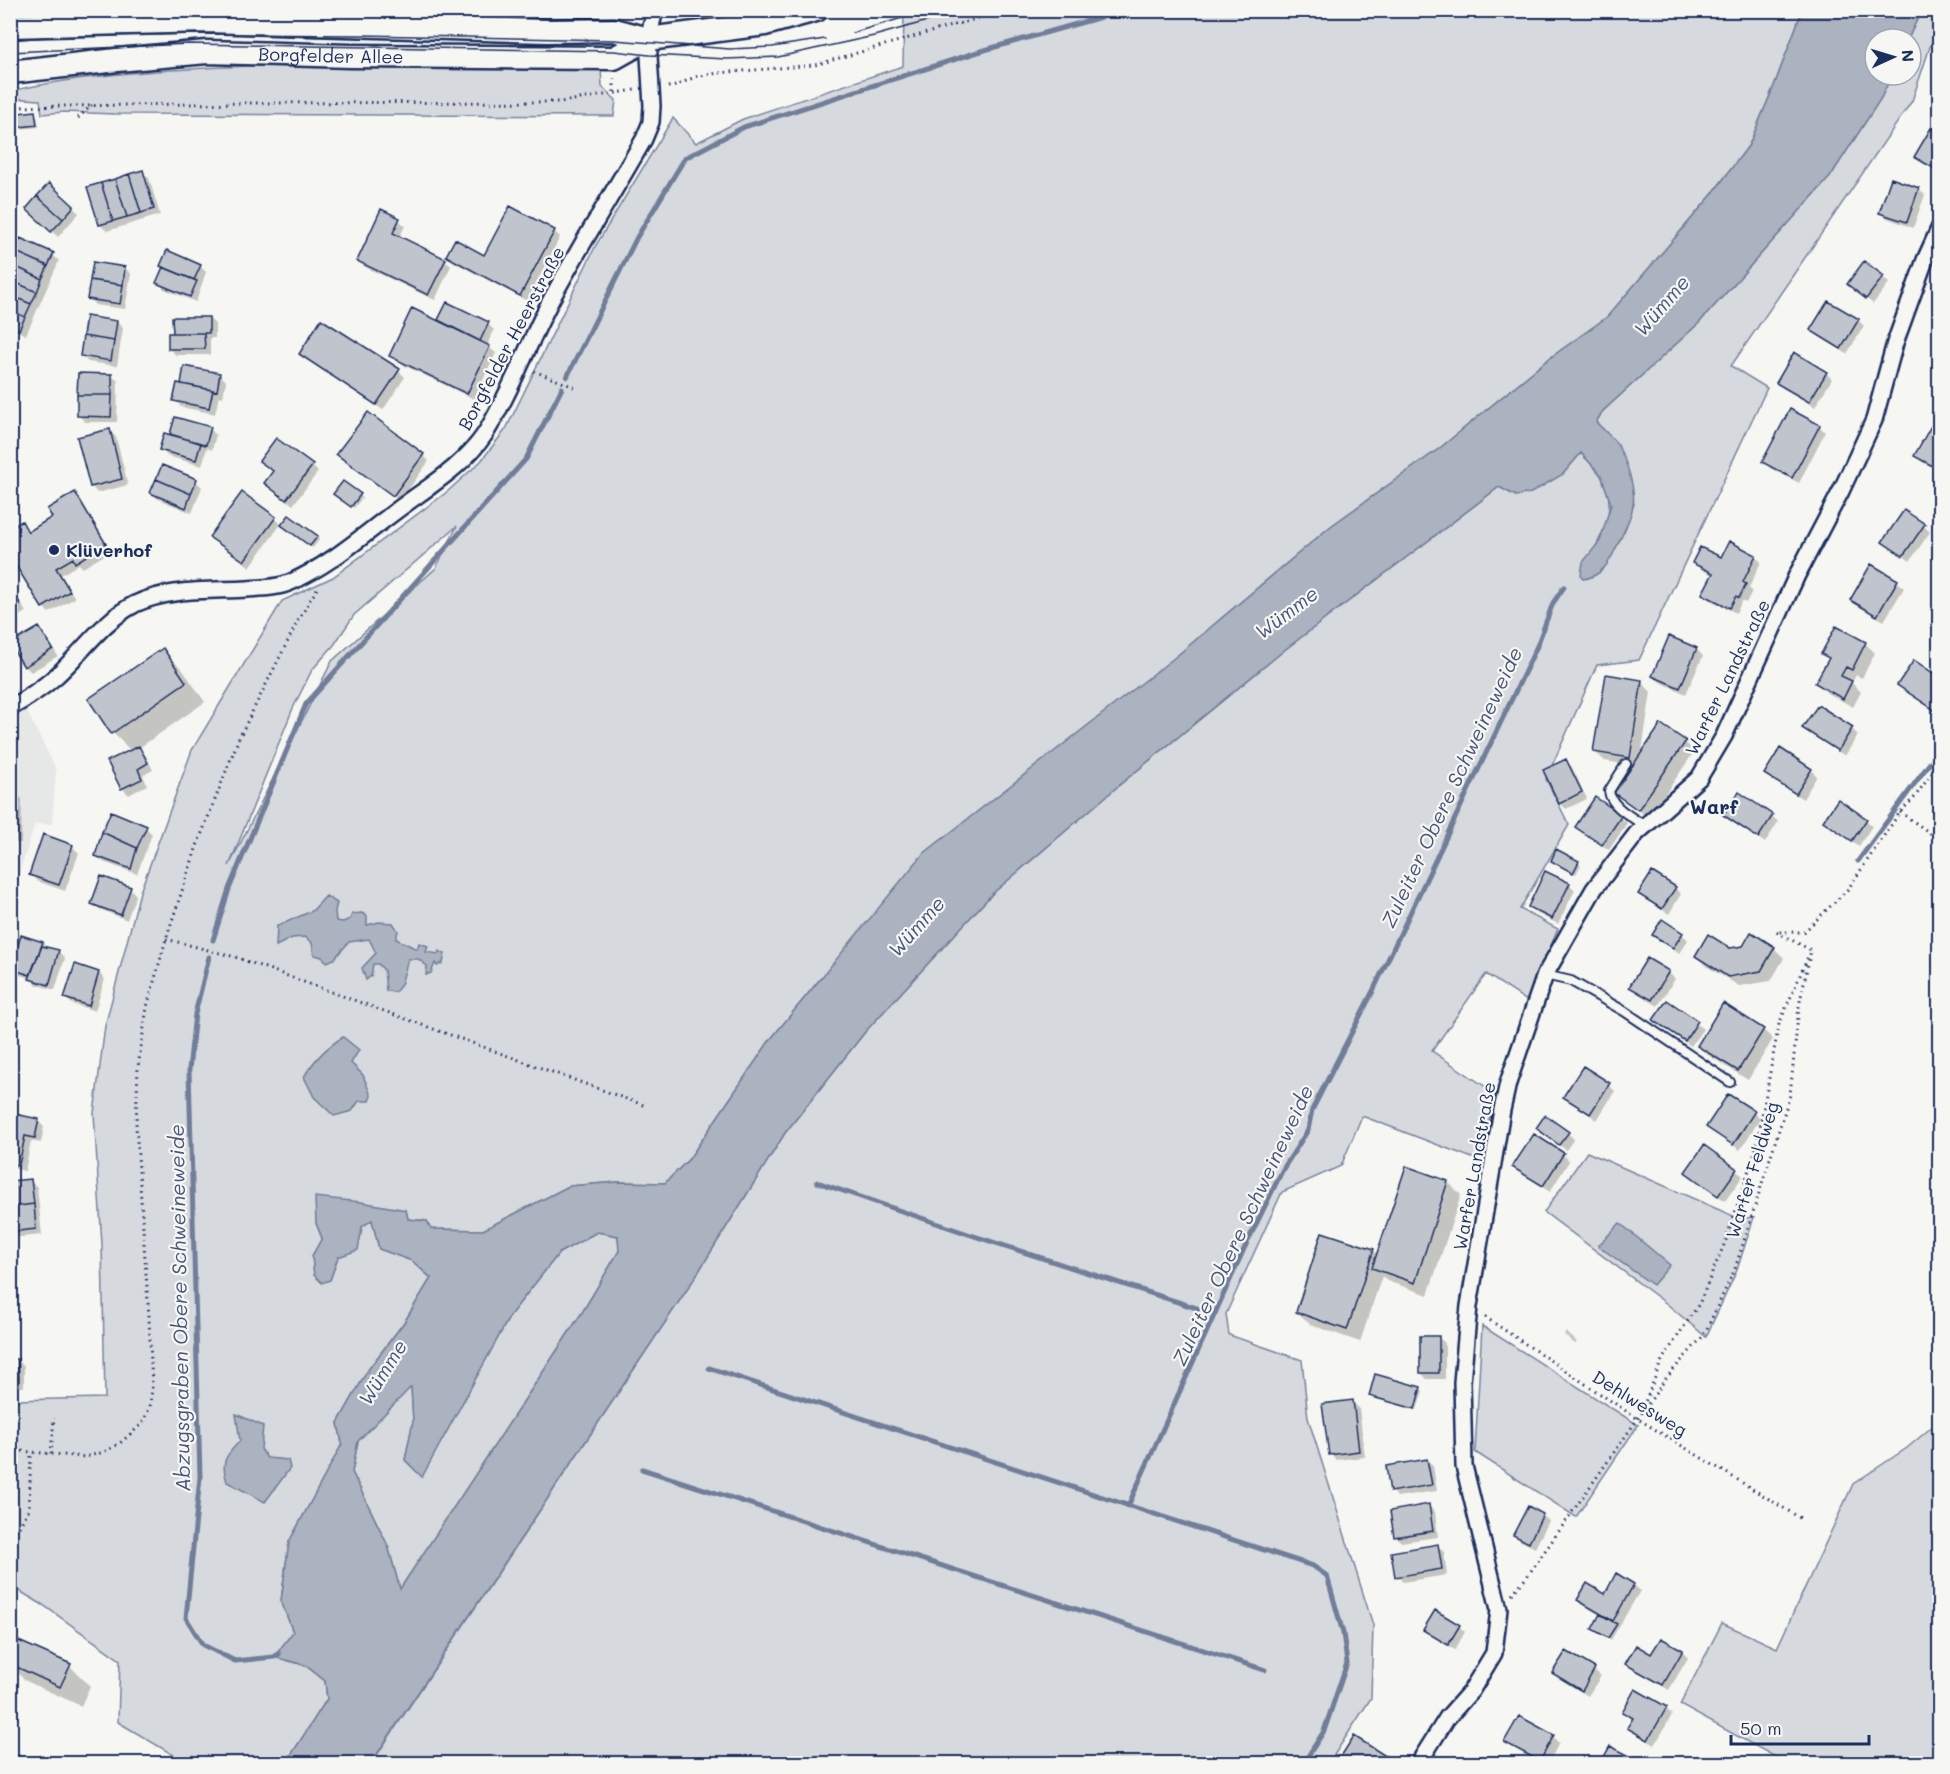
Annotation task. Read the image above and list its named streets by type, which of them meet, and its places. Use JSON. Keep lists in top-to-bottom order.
{
  "streets": {
    "main road": ["Borgfelder Allee"],
    "street": ["Borgfelder Heerstraße", "Warfer Landstraße"],
    "path": ["Warfer Feldweg", "Dehlwesweg"]
  },
  "crossings": [
    ["Borgfelder Allee", "Borgfelder Heerstraße"],
    ["Warfer Landstraße", "Warfer Feldweg"],
    ["Warfer Landstraße", "Dehlwesweg"],
    ["Warfer Feldweg", "Dehlwesweg"]
  ],
  "districts": ["Warf"],
  "water": ["Wümme", "Zuleiter Obere Schweineweide", "Abzugsgraben Obere Schweineweide"],
  "places": ["Klüverhof"],
  "scale_bar": "50 m",
  "north": "right"
}
